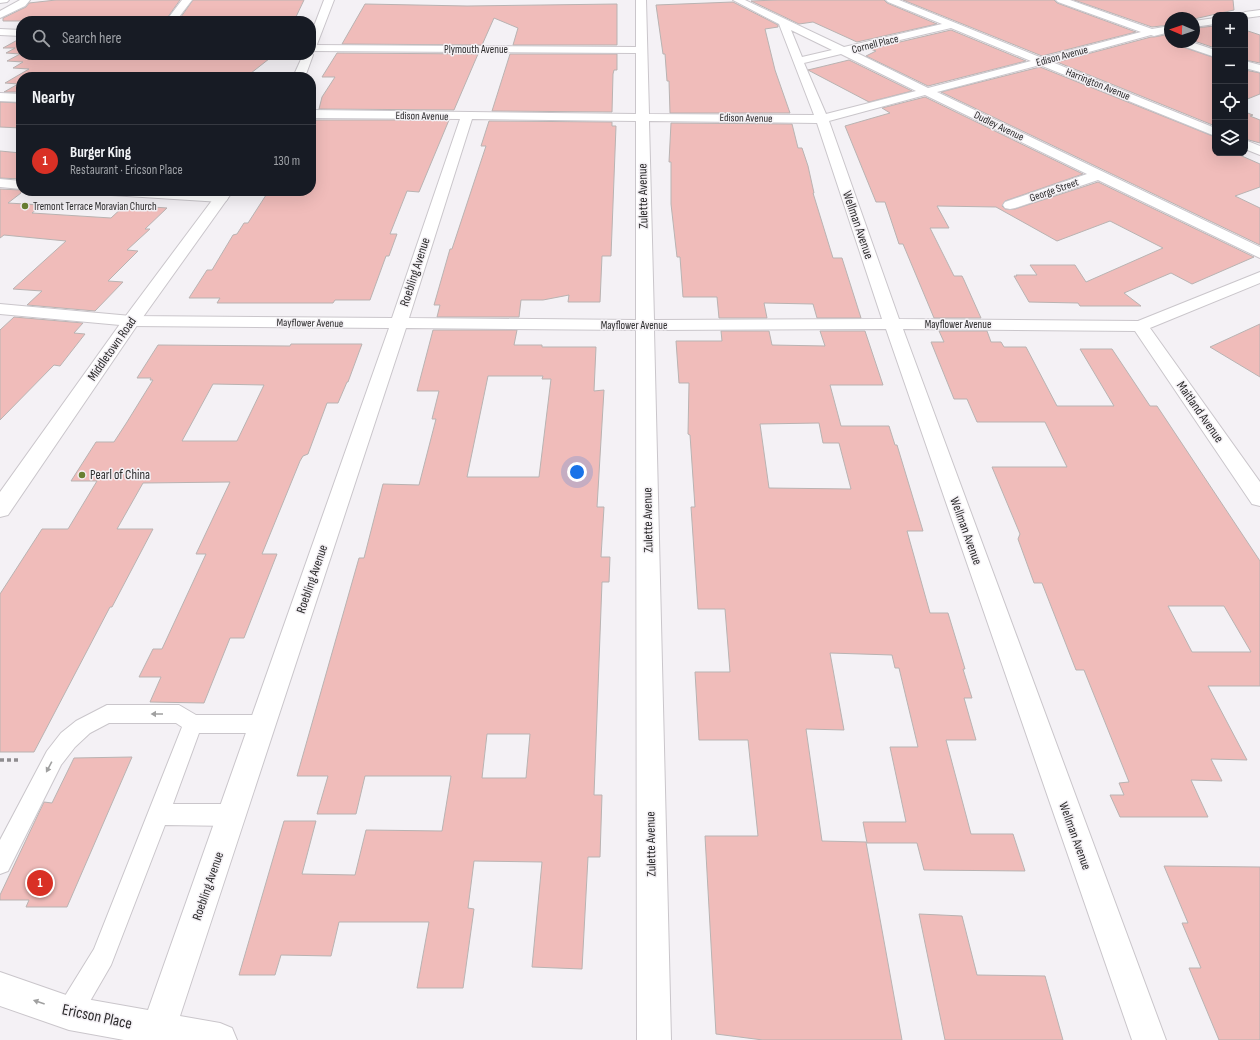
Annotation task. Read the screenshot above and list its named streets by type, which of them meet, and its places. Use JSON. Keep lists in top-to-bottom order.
{
  "streets": {
    "street": [
      "Cornell Place",
      "Plymouth Avenue",
      "Edison Avenue",
      "Harrington Avenue",
      "Dudley Avenue",
      "George Street",
      "Zulette Avenue",
      "Wellman Avenue",
      "Roebling Avenue",
      "Mayflower Avenue",
      "Middletown Road",
      "Maitland Avenue",
      "Ericson Place"
    ]
  },
  "crossings": [
    ["Cornell Place", "Harrington Avenue"],
    ["Cornell Place", "Dudley Avenue"],
    ["Cornell Place", "Wellman Avenue"],
    ["Plymouth Avenue", "Zulette Avenue"],
    ["Edison Avenue", "Harrington Avenue"],
    ["Edison Avenue", "Dudley Avenue"],
    ["Edison Avenue", "Zulette Avenue"],
    ["Edison Avenue", "Wellman Avenue"],
    ["Edison Avenue", "Roebling Avenue"],
    ["Dudley Avenue", "George Street"],
    ["Dudley Avenue", "Wellman Avenue"],
    ["Zulette Avenue", "Mayflower Avenue"],
    ["Wellman Avenue", "Mayflower Avenue"],
    ["Roebling Avenue", "Mayflower Avenue"],
    ["Roebling Avenue", "Ericson Place"],
    ["Mayflower Avenue", "Middletown Road"],
    ["Mayflower Avenue", "Maitland Avenue"]
  ],
  "places": ["Tremont Terrace Moravian Church", "Pearl of China"],
  "north": "left",
  "page": {
    "map_buttons": ["+", "−"],
    "search": "Search here",
    "heading": "Nearby",
    "list": [
      {
        "mark": "1",
        "name": "Burger King",
        "note": "Restaurant · Ericson Place",
        "value": "130 m"
      }
    ],
    "pins": "1"
  }
}
